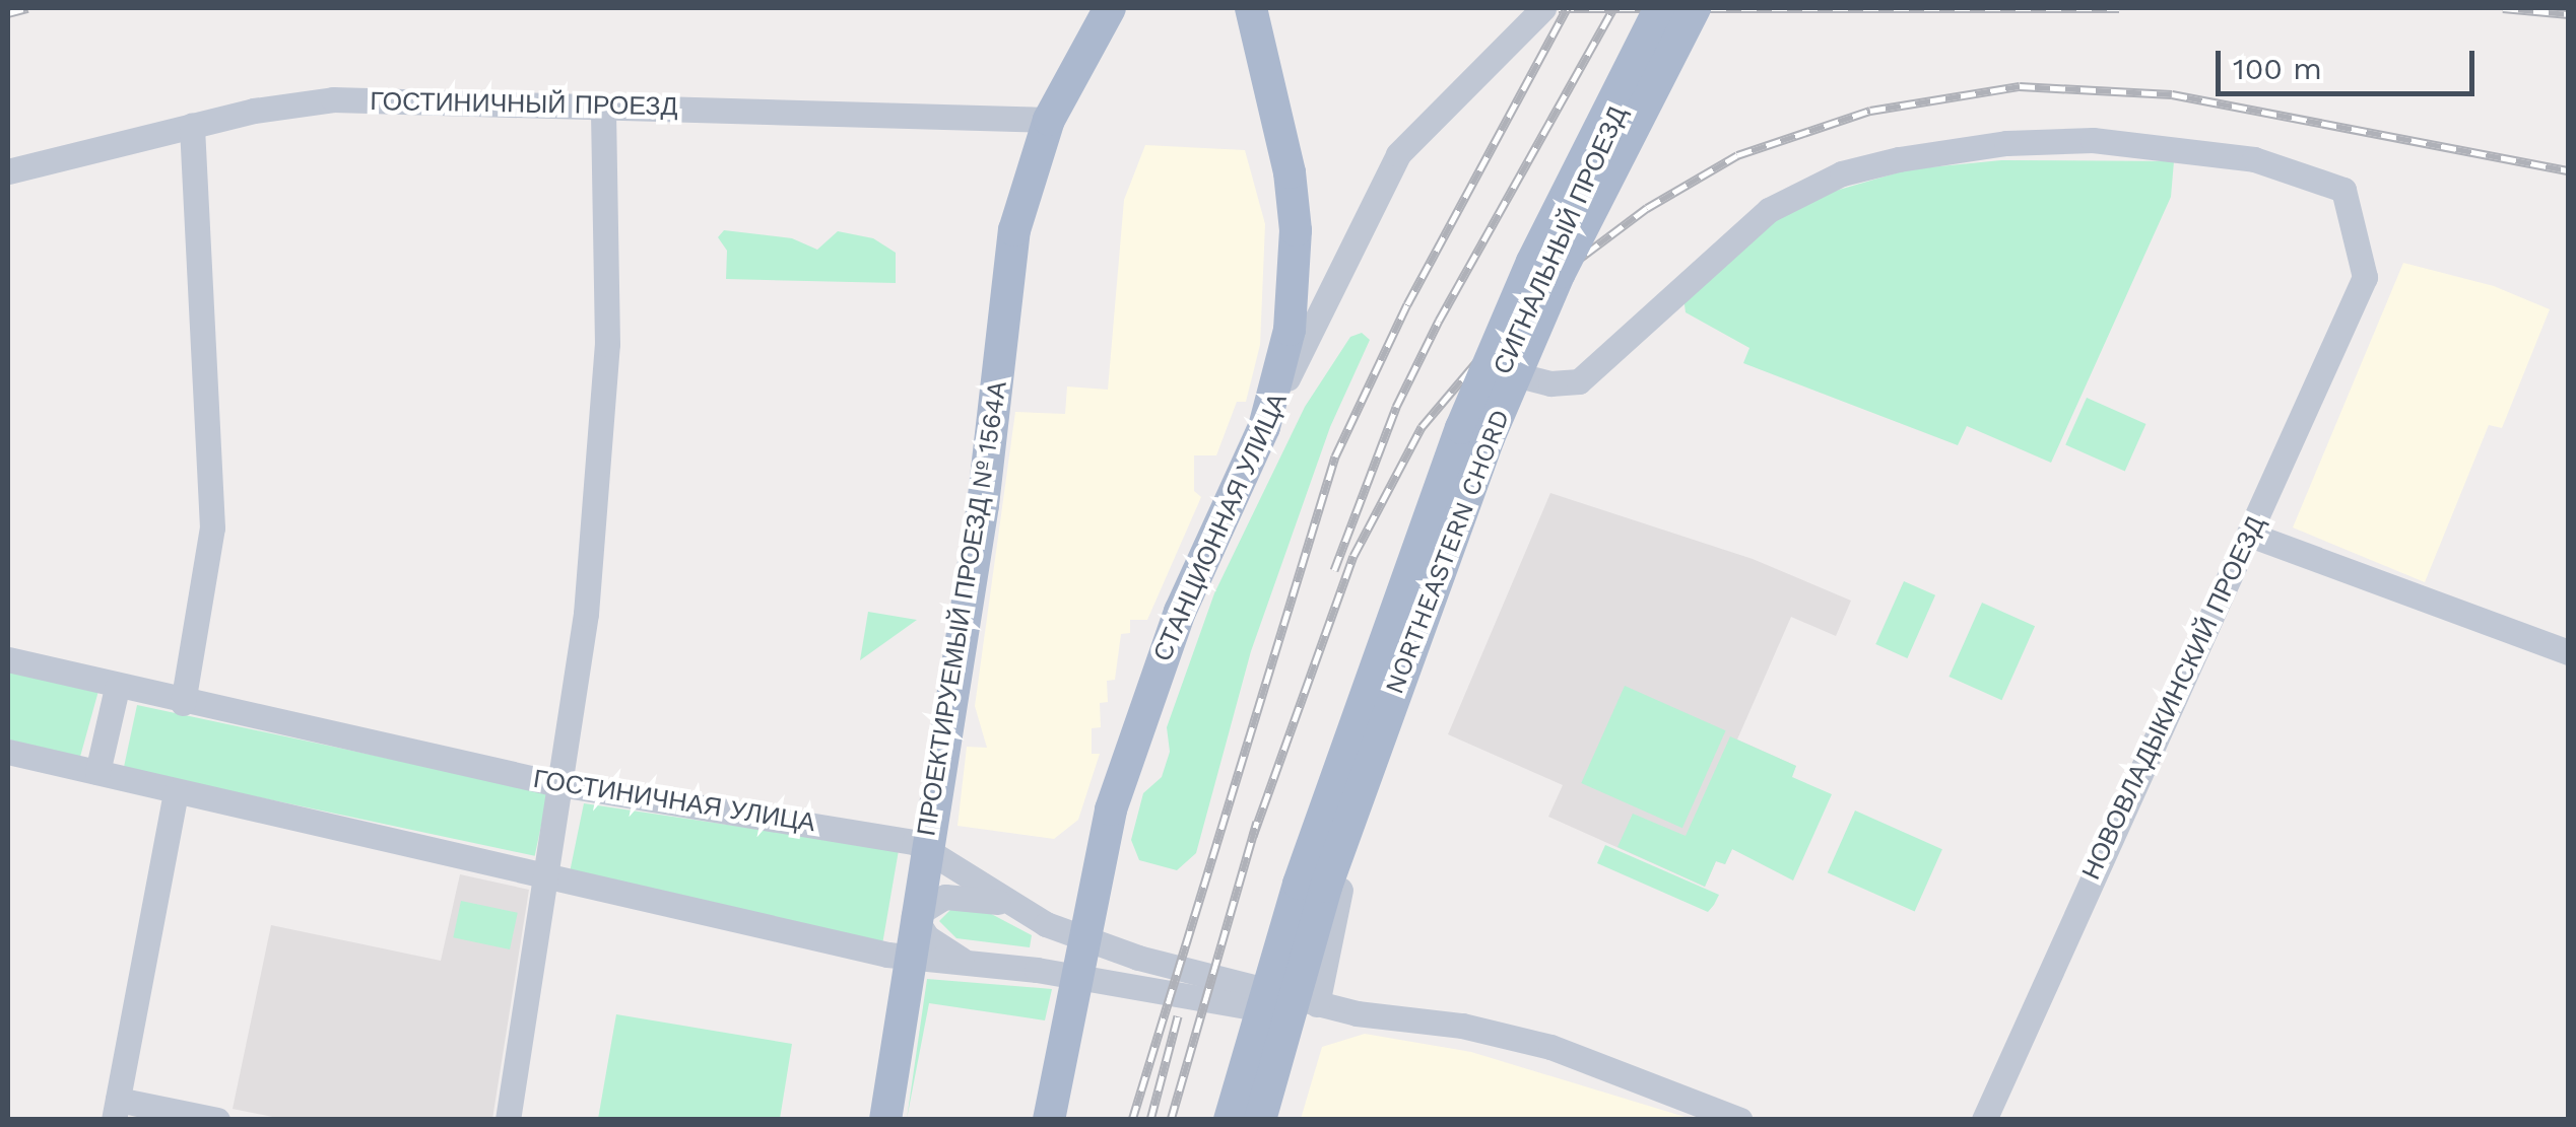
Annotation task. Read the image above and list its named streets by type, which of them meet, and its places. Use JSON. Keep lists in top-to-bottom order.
{
  "streets": {
    "main road": ["СТАНЦИОННАЯ УЛИЦА", "NORTHEASTERN CHORD", "ПРОЕКТИРУЕМЫЙ ПРОЕЗД № 1564А"],
    "street": [
      "ГОСТИНИЧНЫЙ ПРОЕЗД",
      "СИГНАЛЬНЫЙ ПРОЕЗД",
      "НОВОВЛАДЫКИНСКИЙ ПРОЕЗД",
      "ГОСТИНИЧНАЯ УЛИЦА"
    ]
  },
  "crossings": [
    ["ГОСТИНИЧНЫЙ ПРОЕЗД", "ПРОЕКТИРУЕМЫЙ ПРОЕЗД № 1564А"],
    ["СИГНАЛЬНЫЙ ПРОЕЗД", "NORTHEASTERN CHORD"],
    ["СИГНАЛЬНЫЙ ПРОЕЗД", "НОВОВЛАДЫКИНСКИЙ ПРОЕЗД"],
    ["СИГНАЛЬНЫЙ ПРОЕЗД", "ГОСТИНИЧНАЯ УЛИЦА"],
    ["СТАНЦИОННАЯ УЛИЦА", "ГОСТИНИЧНАЯ УЛИЦА"],
    ["ПРОЕКТИРУЕМЫЙ ПРОЕЗД № 1564А", "ГОСТИНИЧНАЯ УЛИЦА"]
  ],
  "scale_bar": "100 m"
}
